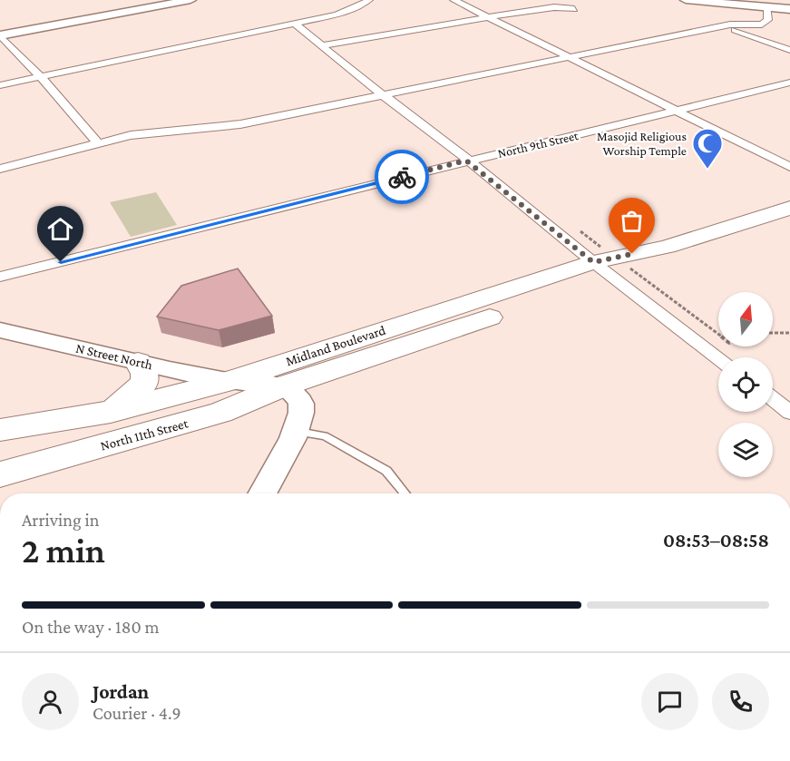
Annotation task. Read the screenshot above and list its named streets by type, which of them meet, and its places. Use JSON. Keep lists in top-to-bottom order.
{
  "streets": {
    "main road": ["Midland Boulevard", "North 11th Street"],
    "street": ["North 9th Street", "N Street North"]
  },
  "crossings": [
    ["Midland Boulevard", "N Street North"],
    ["Midland Boulevard", "North 11th Street"],
    ["N Street North", "North 11th Street"]
  ],
  "places": {
    "mosque": ["Masojid Religious Worship Temple"]
  },
  "north": "top",
  "page": {
    "heading": ["2 min", "Arriving in", "08:53–08:58"],
    "panel": ["Jordan", "Courier · 4.9"],
    "bar": "On the way · 180 m"
  }
}
